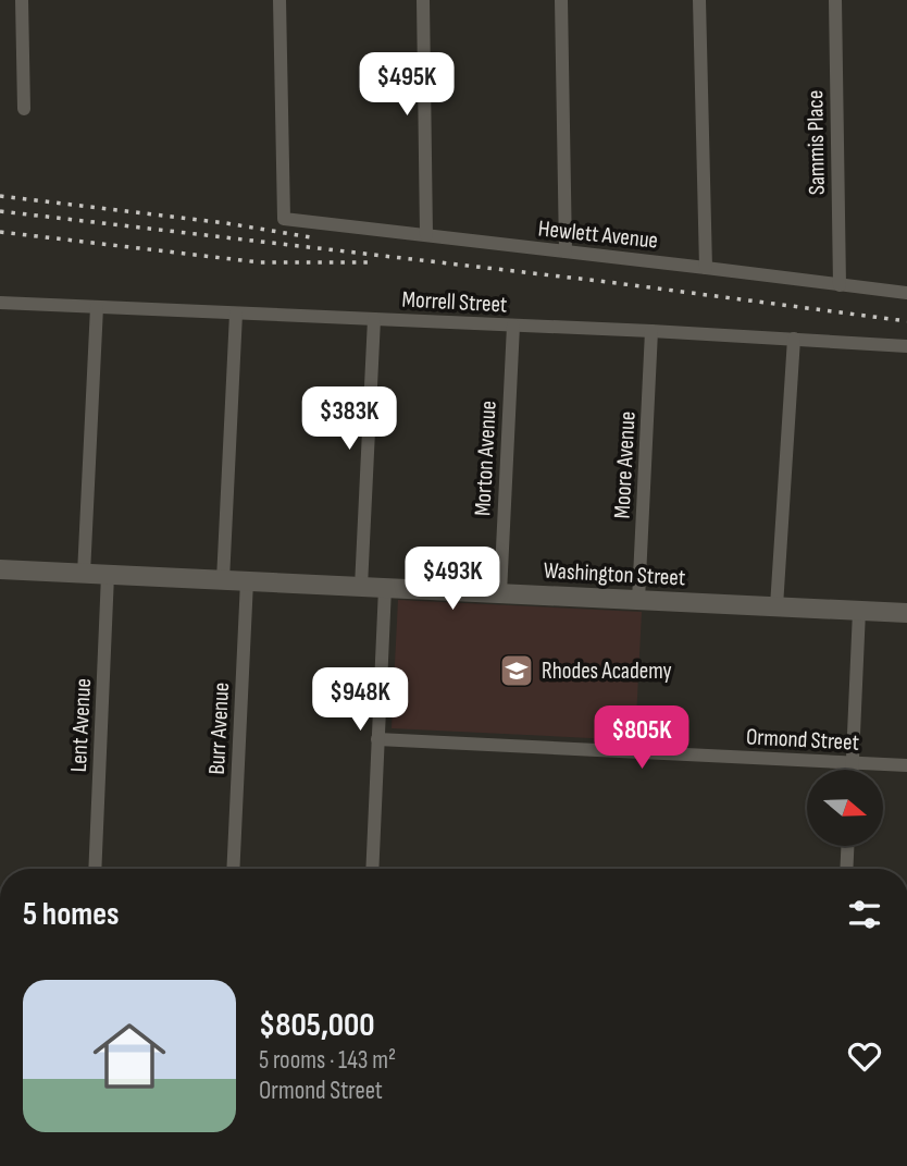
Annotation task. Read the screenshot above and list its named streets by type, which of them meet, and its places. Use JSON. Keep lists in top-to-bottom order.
{
  "streets": {
    "main road": ["Washington Street"],
    "street": [
      "Sammis Place",
      "Hewlett Avenue",
      "Morrell Street",
      "Morton Avenue",
      "Moore Avenue",
      "Lent Avenue",
      "Burr Avenue",
      "Ormond Street"
    ]
  },
  "crossings": [
    ["Sammis Place", "Hewlett Avenue"],
    ["Morrell Street", "Morton Avenue"],
    ["Morrell Street", "Moore Avenue"],
    ["Morton Avenue", "Washington Street"],
    ["Moore Avenue", "Washington Street"],
    ["Washington Street", "Lent Avenue"],
    ["Washington Street", "Burr Avenue"]
  ],
  "places": {
    "school or university": ["Rhodes Academy"]
  },
  "north": "right",
  "page": {
    "price": [
      "$495K",
      "$383K",
      "$493K",
      "$948K",
      "$805K"
    ],
    "heading": "5 homes",
    "list": [
      {
        "name": "$805,000",
        "note": "5 rooms · 143 m² · Ormond Street"
      }
    ]
  }
}
